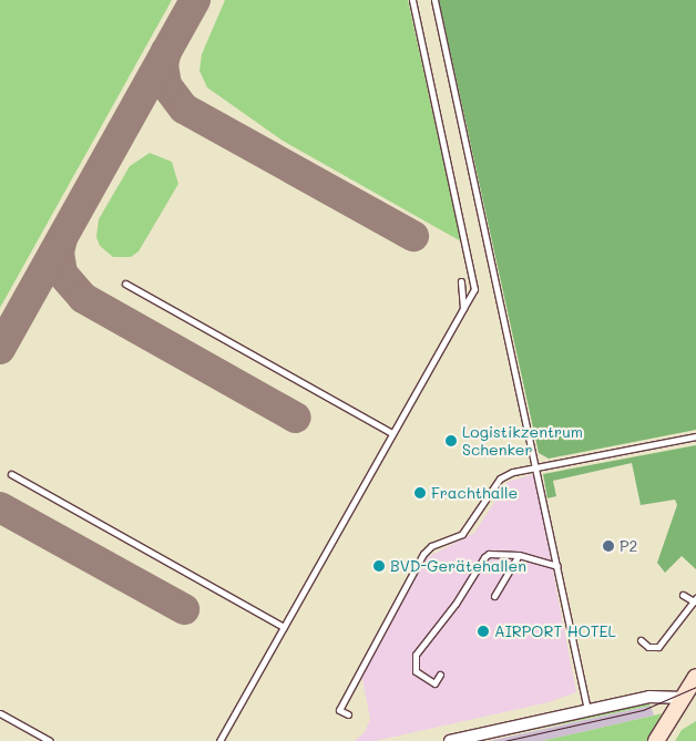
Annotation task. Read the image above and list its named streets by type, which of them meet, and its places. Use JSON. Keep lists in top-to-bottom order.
{
  "places": [
    "Logistikzentrum Schenker",
    "Frachthalle",
    "P2",
    "BVD-Gerätehallen",
    "AIRPORT HOTEL"
  ]
}
